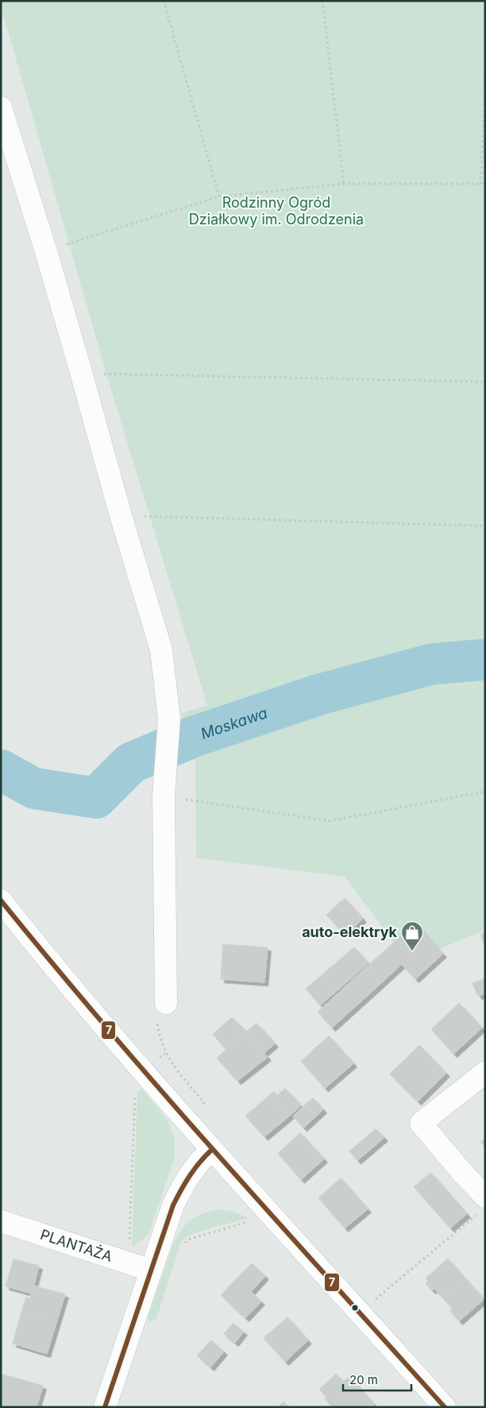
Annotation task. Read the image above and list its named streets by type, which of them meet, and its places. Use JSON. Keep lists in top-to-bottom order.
{
  "streets": {
    "street": ["PLANTAŻA"]
  },
  "water": ["Moskawa"],
  "parks": ["Rodzinny Ogród Działkowy im. Odrodzenia"],
  "places": {
    "shop": ["auto-elektryk"]
  },
  "lines": ["transit line 7"],
  "scale_bar": "20 m"
}
